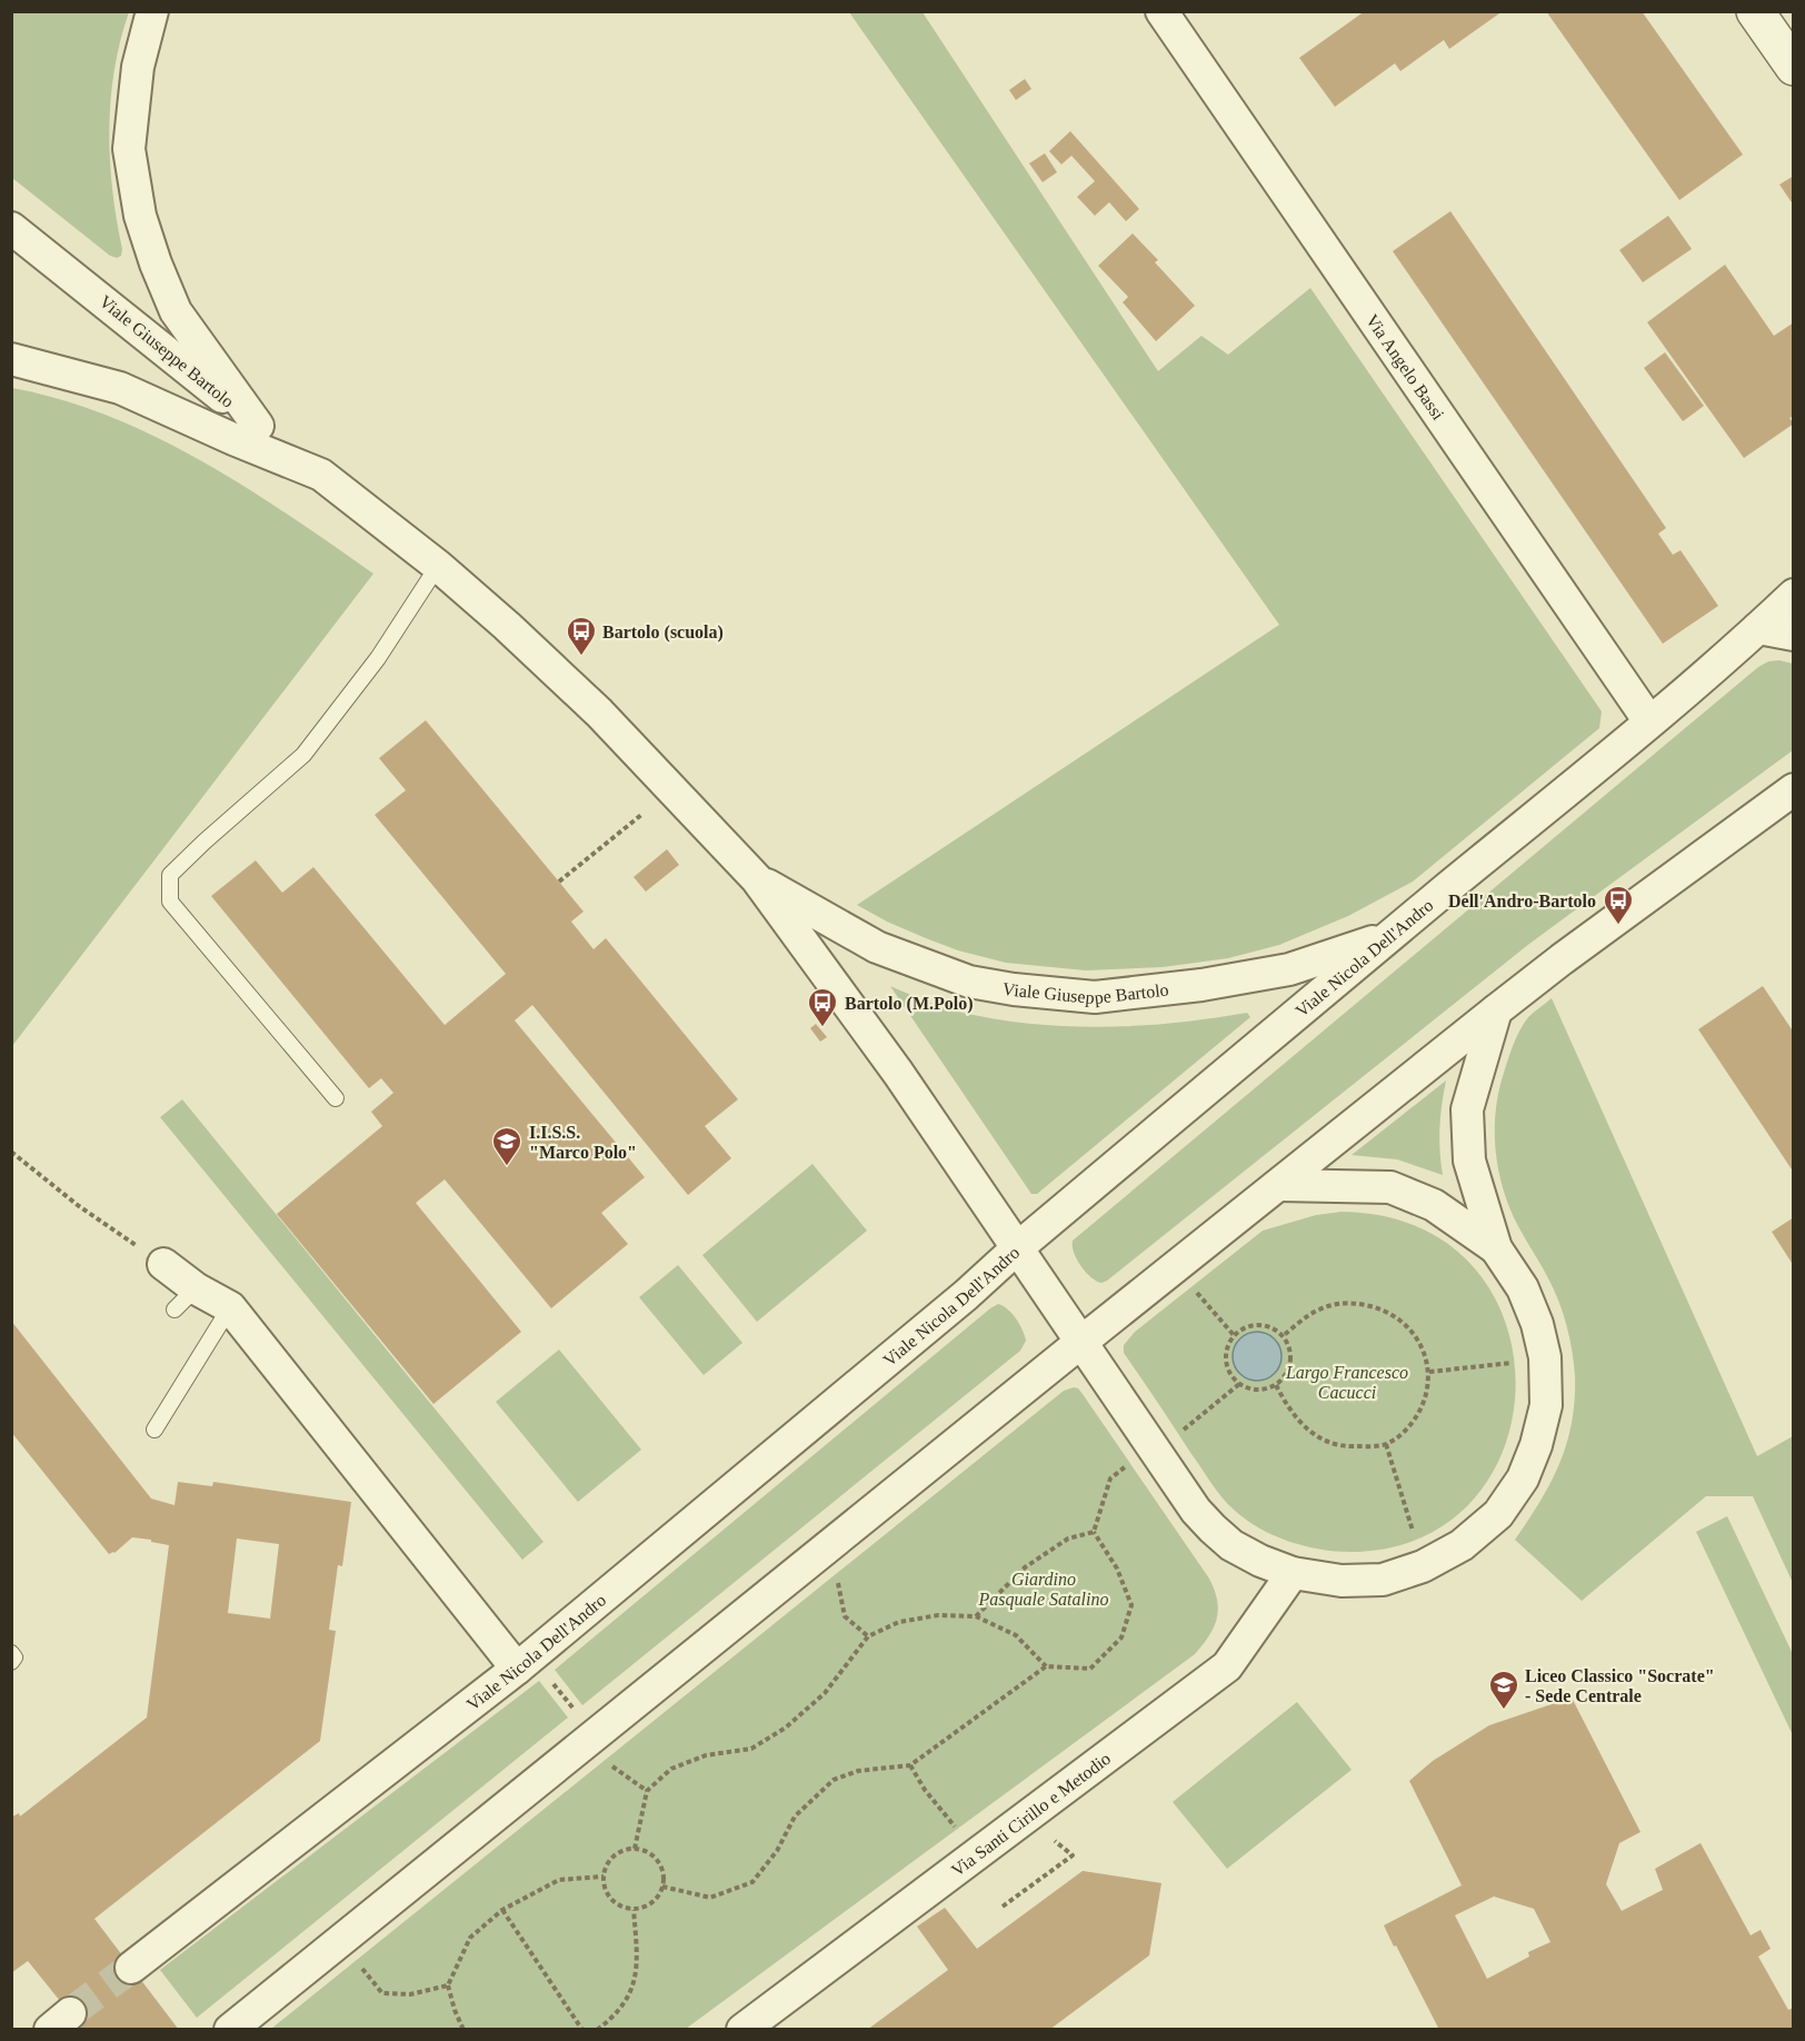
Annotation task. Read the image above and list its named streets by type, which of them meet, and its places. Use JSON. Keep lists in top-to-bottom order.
{
  "streets": {
    "street": [
      "Viale Giuseppe Bartolo",
      "Via Angelo Bassi",
      "Viale Nicola Dell'Andro",
      "Via Santi Cirillo e Metodio"
    ]
  },
  "crossings": [
    ["Viale Giuseppe Bartolo", "Viale Nicola Dell'Andro"],
    ["Via Angelo Bassi", "Viale Nicola Dell'Andro"]
  ],
  "parks": ["Largo Francesco Cacucci", "Giardino Pasquale Satalino"],
  "places": {
    "bus stop": ["Bartolo (scuola)", "Dell'Andro-Bartolo", "Bartolo (M.Polo)"],
    "school or university": ["I.I.S.S. \"Marco Polo\"", "Liceo Classico \"Socrate\" - Sede Centrale"]
  }
}
